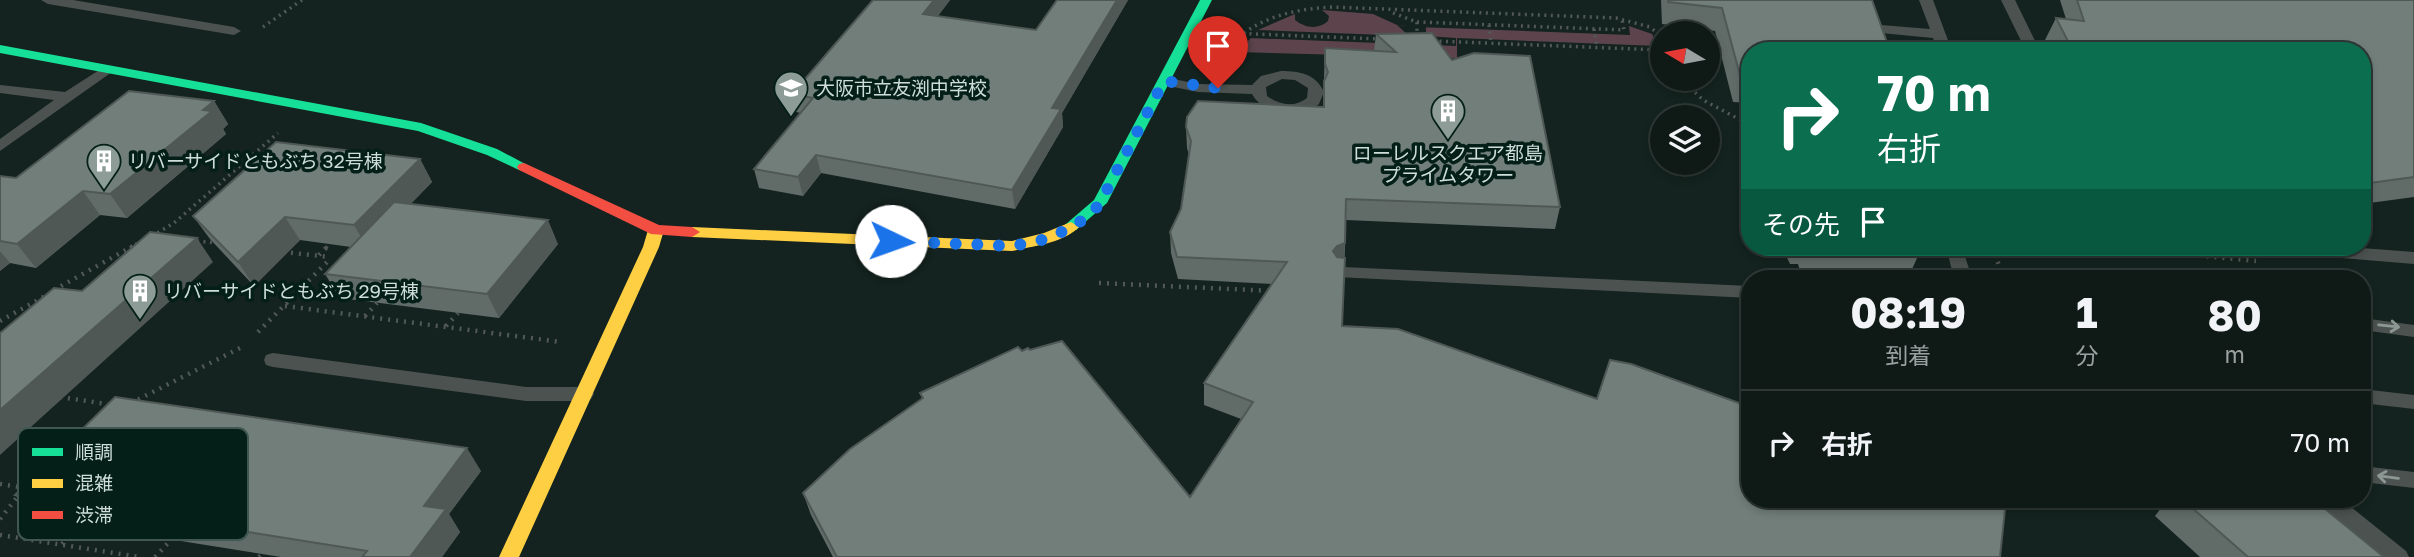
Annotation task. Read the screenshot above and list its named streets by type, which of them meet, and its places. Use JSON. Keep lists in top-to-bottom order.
{
  "places": {
    "school or university": ["大阪市立友渕中学校"],
    "building": ["ローレルスクエア都島 プライムタワー", "リバーサイドともぶち 32号棟", "リバーサイドともぶち 29号棟"]
  },
  "legend": ["順調", "混雑", "渋滞"],
  "north": "left",
  "page": {
    "turn": ["70 m", "右折"],
    "then": "その先",
    "eta": [
      "08:19",
      "到着",
      "1",
      "分",
      "80",
      "m"
    ],
    "list": [
      {
        "name": "右折",
        "value": "70 m"
      }
    ]
  }
}
